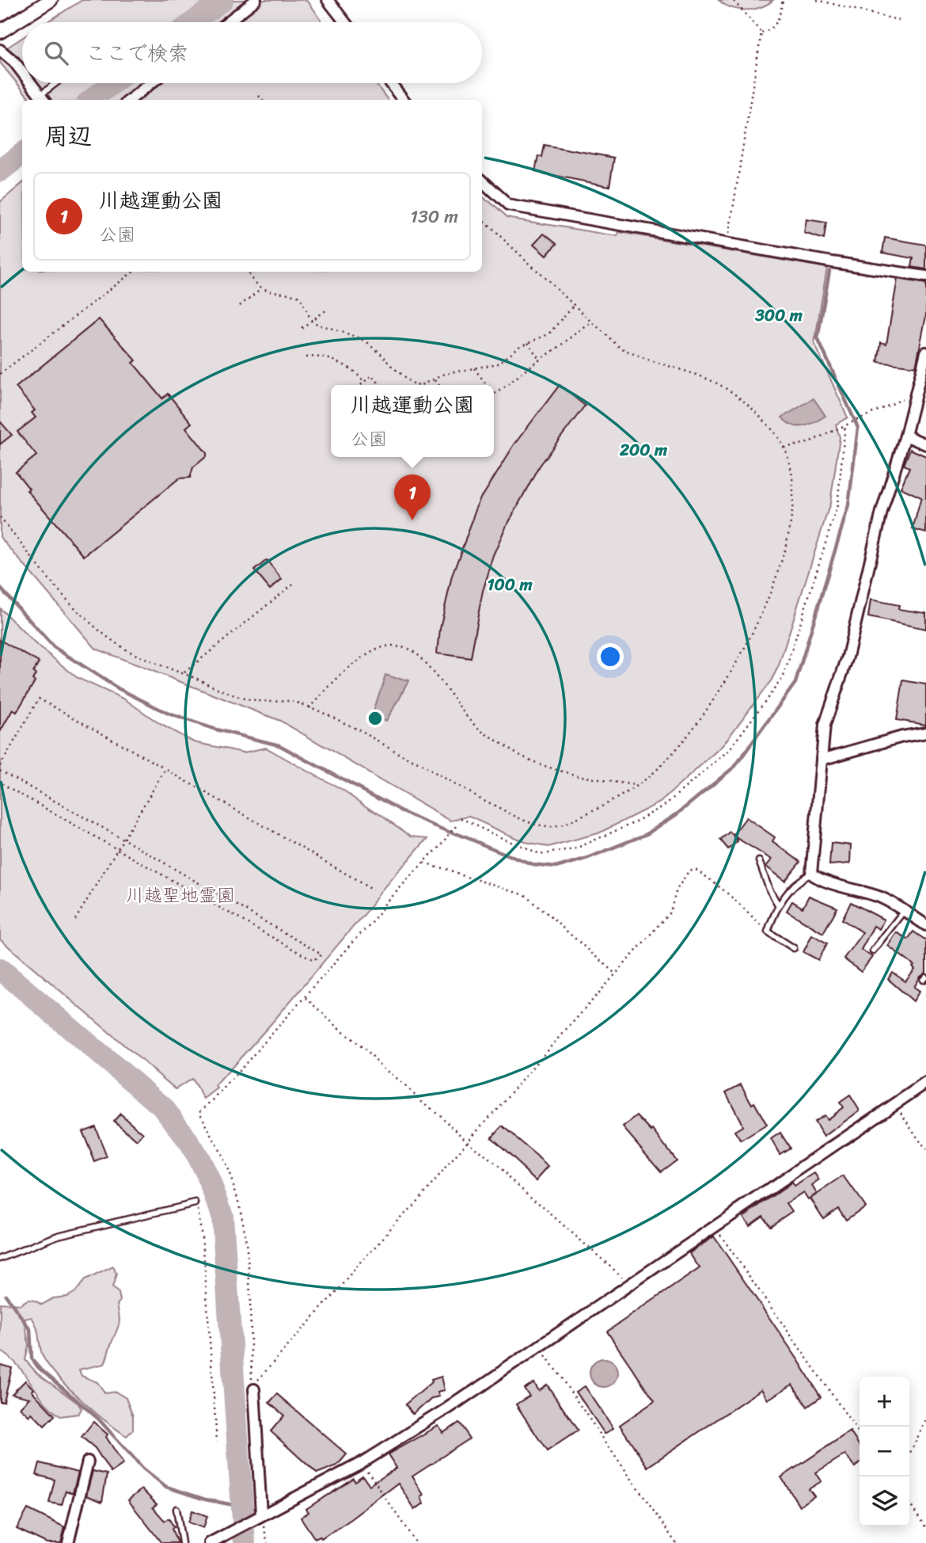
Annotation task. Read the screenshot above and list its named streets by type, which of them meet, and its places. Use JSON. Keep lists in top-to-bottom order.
{
  "parks": ["川越聖地霊園"],
  "page": {
    "search": "ここで検索",
    "heading": "周辺",
    "list": [
      {
        "mark": "1",
        "name": "川越運動公園",
        "note": "公園",
        "value": "130 m"
      }
    ],
    "popup": ["川越運動公園", "公園"],
    "pins": "1",
    "map_buttons": ["+", "−"]
  },
  "rings": ["300 m", "200 m", "100 m"]
}
